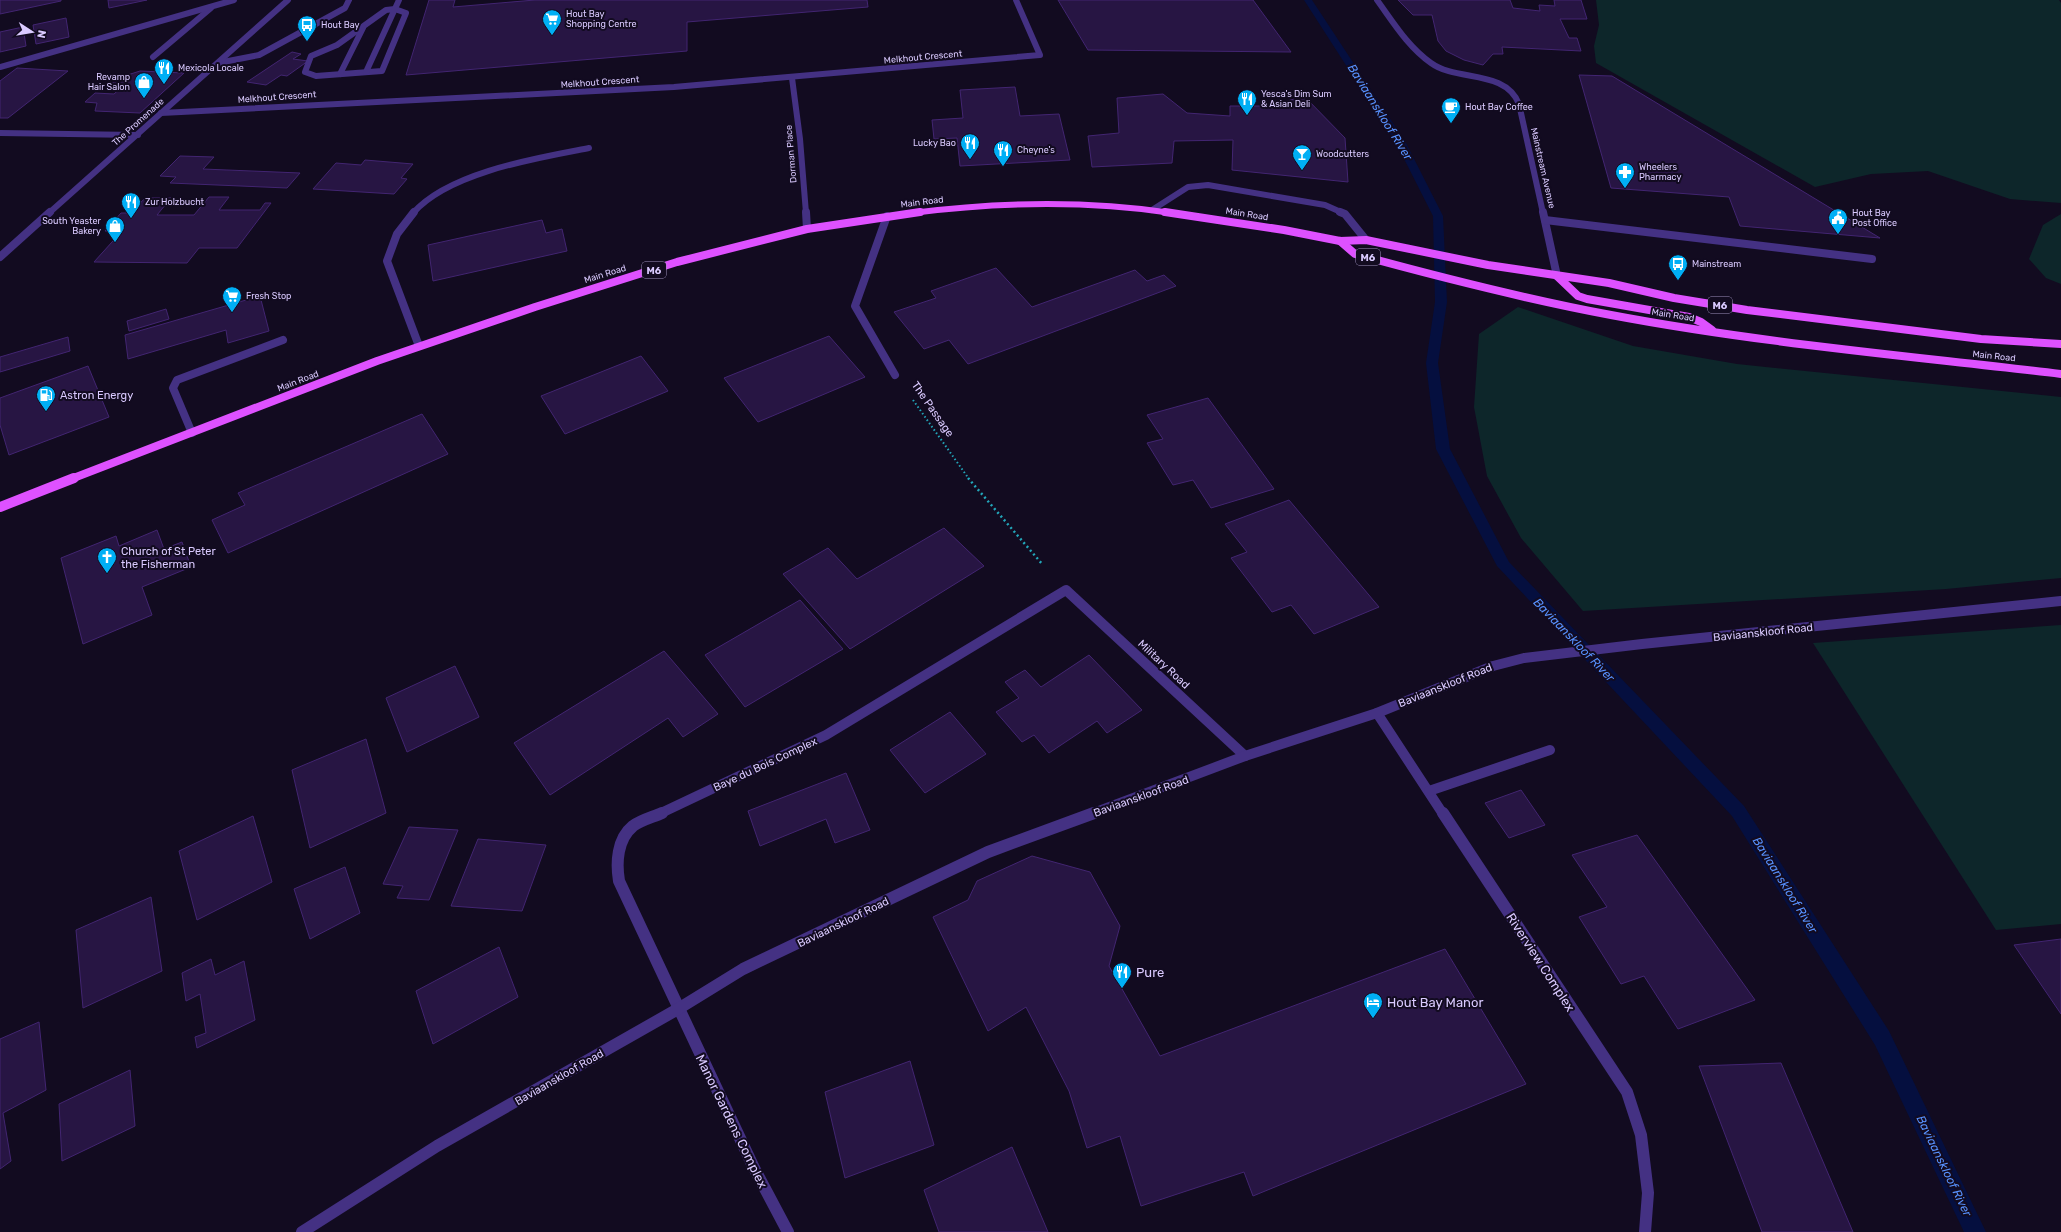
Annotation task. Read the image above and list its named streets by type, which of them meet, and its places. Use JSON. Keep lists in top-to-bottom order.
{
  "streets": {
    "main road": ["Main Road", "M6"],
    "street": [
      "Melkhout Crescent",
      "The Promenade",
      "Dorman Place",
      "Mainstream Avenue",
      "Baviaanskloof Road",
      "Military Road",
      "Baye du Bois Complex",
      "Riverview Complex",
      "Manor Gardens Complex"
    ],
    "path": ["The Passage"]
  },
  "crossings": [
    ["Melkhout Crescent", "The Promenade"],
    ["Melkhout Crescent", "Dorman Place"],
    ["Dorman Place", "Main Road"],
    ["Mainstream Avenue", "Main Road"],
    ["The Passage", "Military Road"],
    ["The Passage", "Baye du Bois Complex"],
    ["Baviaanskloof Road", "Military Road"],
    ["Baviaanskloof Road", "Baye du Bois Complex"],
    ["Baviaanskloof Road", "Riverview Complex"],
    ["Baviaanskloof Road", "Manor Gardens Complex"],
    ["Military Road", "Baye du Bois Complex"],
    ["Baye du Bois Complex", "Manor Gardens Complex"]
  ],
  "water": ["Baviaanskloof River"],
  "places": {
    "supermarket": ["Hout Bay Shopping Centre", "Fresh Stop"],
    "bus stop": ["Hout Bay", "Mainstream"],
    "restaurant": [
      "Mexicola Locale",
      "Yesca's Dim Sum & Asian Deli",
      "Lucky Bao",
      "Cheyne's",
      "Zur Holzbucht",
      "Pure"
    ],
    "shop": ["Revamp Hair Salon", "South Yeaster Bakery"],
    "cafe": ["Hout Bay Coffee"],
    "bar": ["Woodcutters"],
    "pharmacy": ["Wheelers Pharmacy"],
    "public building": ["Hout Bay Post Office"],
    "fuel station": ["Astron Energy"],
    "church": ["Church of St Peter the Fisherman"],
    "hotel": ["Hout Bay Manor"]
  },
  "north": "right"
}
